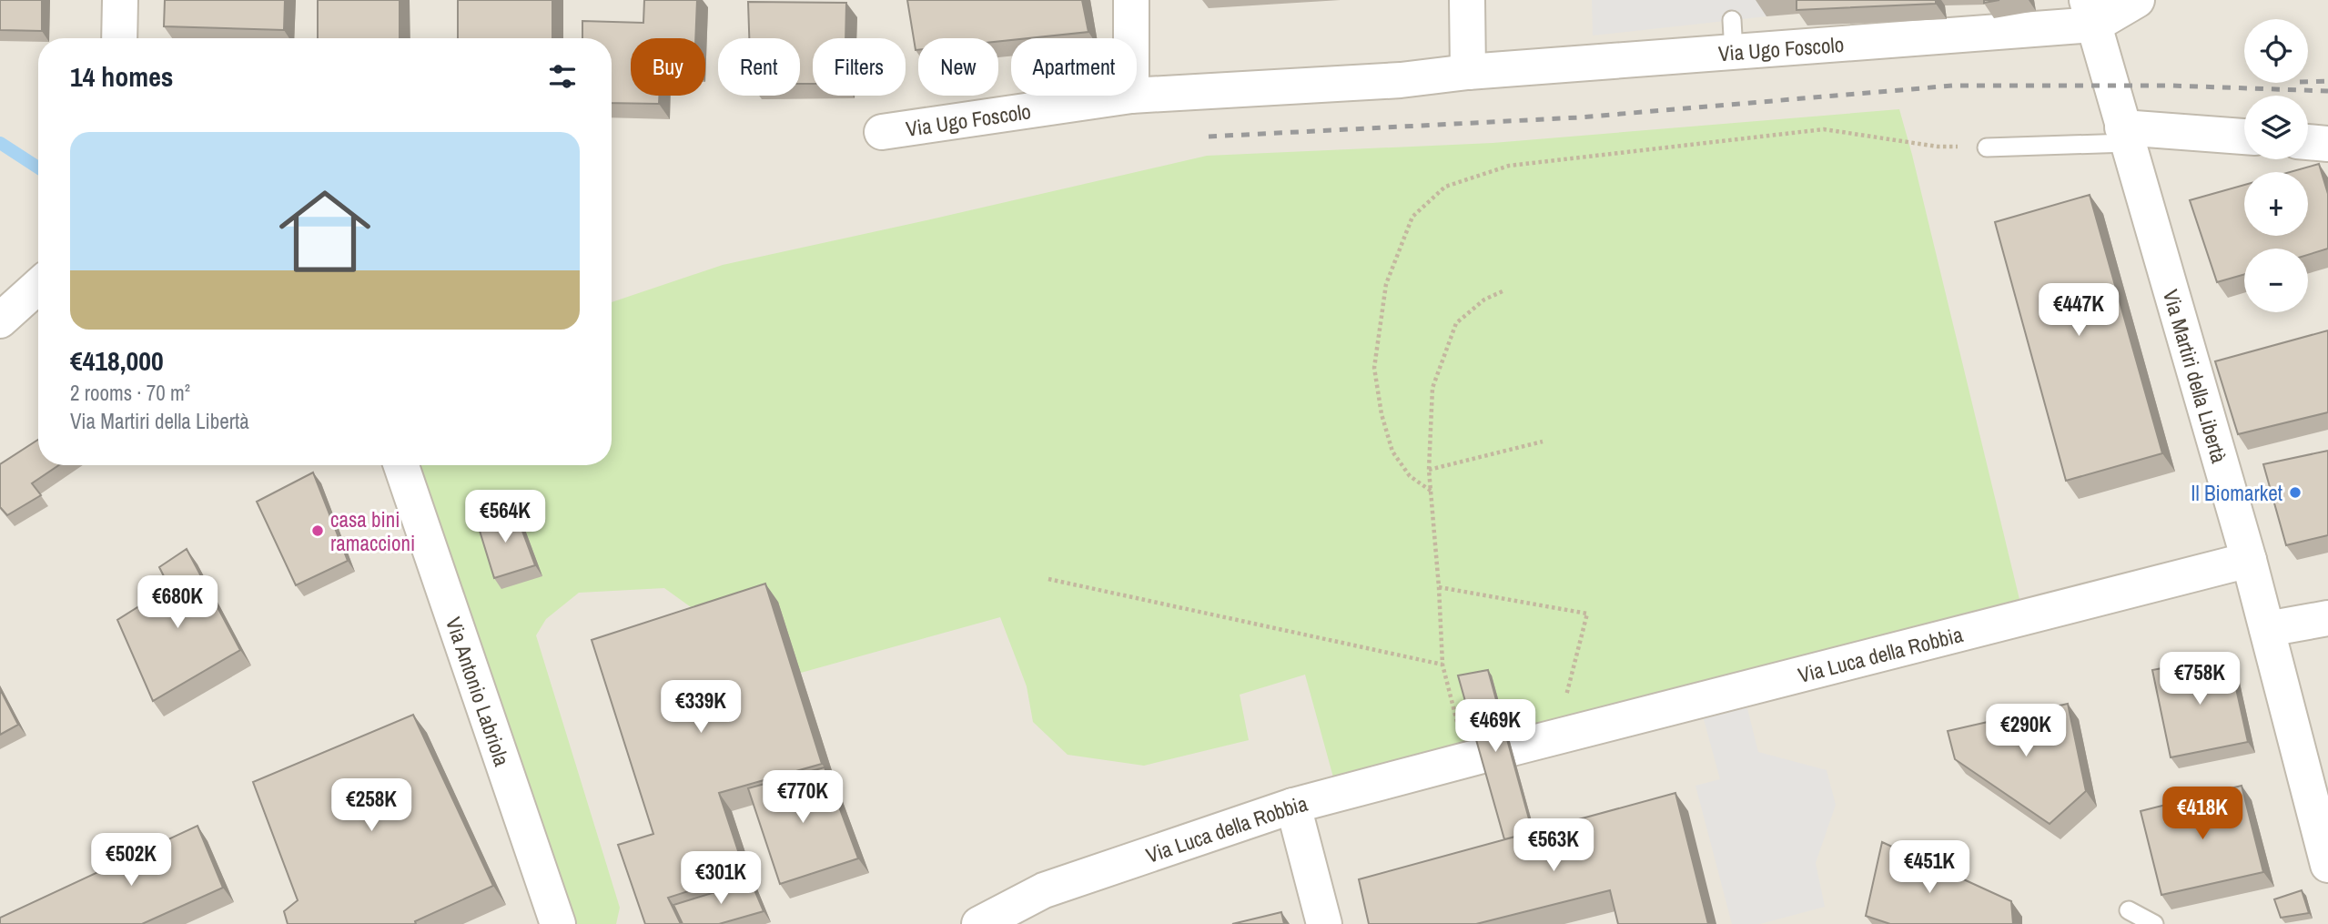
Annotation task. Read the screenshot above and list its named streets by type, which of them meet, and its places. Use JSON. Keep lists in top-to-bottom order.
{
  "streets": {
    "street": [
      "Via Ugo Foscolo",
      "Via Martiri della Libertà",
      "Via Luca della Robbia",
      "Via Antonio Labriola"
    ]
  },
  "crossings": [
    ["Via Ugo Foscolo", "Via Martiri della Libertà"],
    ["Via Martiri della Libertà", "Via Luca della Robbia"]
  ],
  "places": ["Il Biomarket", "casa bini ramaccioni"],
  "page": {
    "map_buttons": ["+", "−"],
    "chip": [
      "Buy",
      "Rent",
      "Filters",
      "New",
      "Apartment"
    ],
    "heading": "14 homes",
    "list": [
      {
        "name": "€418,000",
        "note": "2 rooms · 70 m² · Via Martiri della Libertà"
      }
    ],
    "price": [
      "€447K",
      "€564K",
      "€680K",
      "€758K",
      "€339K",
      "€469K",
      "€290K",
      "€770K",
      "€258K",
      "€418K",
      "€563K",
      "€502K",
      "€451K",
      "€301K"
    ]
  }
}
